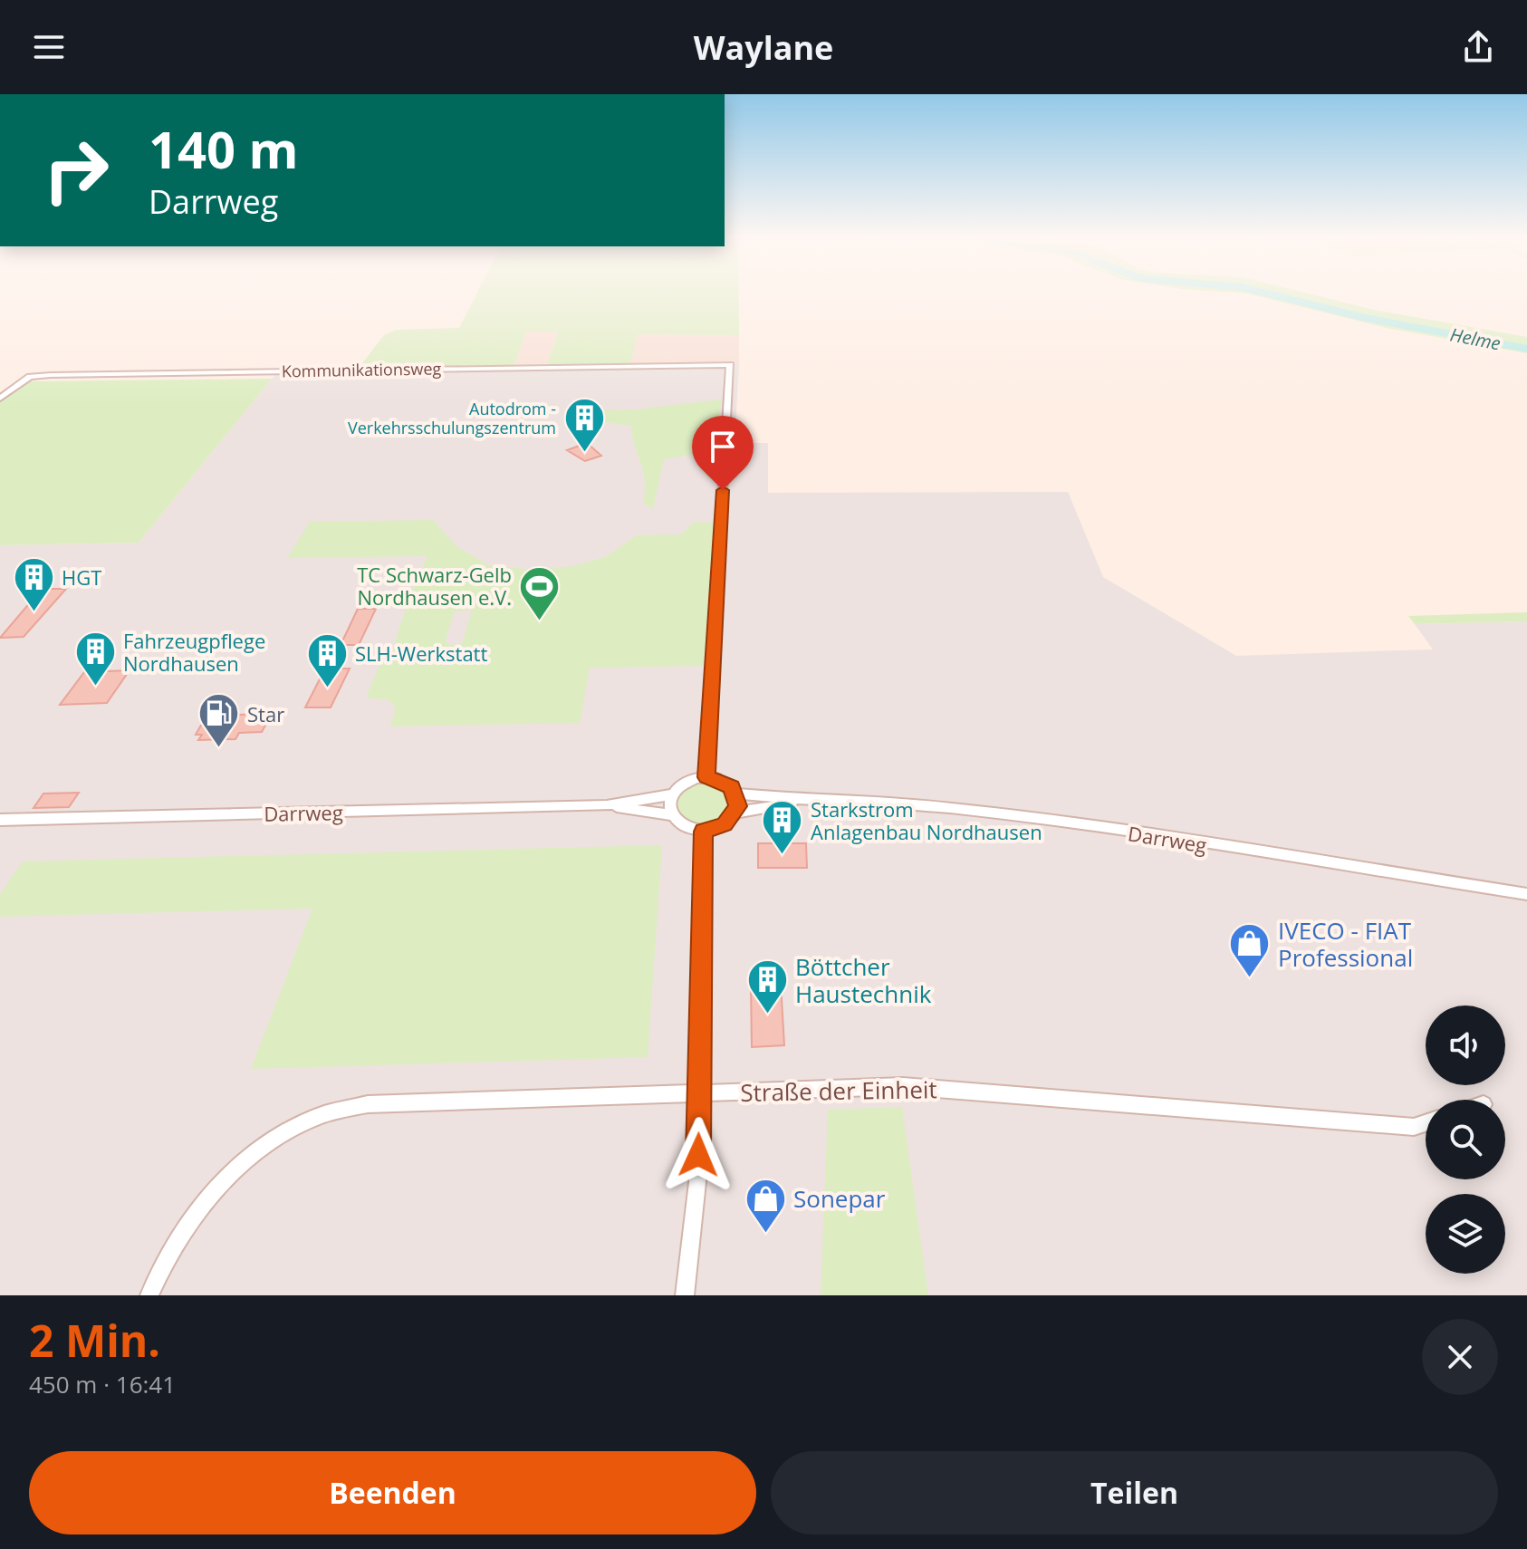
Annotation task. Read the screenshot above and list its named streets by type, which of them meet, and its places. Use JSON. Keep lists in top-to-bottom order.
{
  "streets": {
    "street": ["Kommunikationsweg", "Darrweg", "Straße der Einheit"]
  },
  "crossings": [
    ["Kommunikationsweg", "Darrweg"]
  ],
  "water": ["Helme"],
  "places": {
    "building": [
      "Autodrom - Verkehrsschulungszentrum",
      "HGT",
      "Fahrzeugpflege Nordhausen",
      "SLH-Werkstatt",
      "Starkstrom Anlagenbau Nordhausen",
      "Böttcher Haustechnik"
    ],
    "sports": ["TC Schwarz-Gelb Nordhausen e.V."],
    "fuel station": ["Star"],
    "shop": ["IVECO - FIAT Professional", "Sonepar"]
  },
  "page": {
    "header": "Waylane",
    "turn": ["140 m", "Darrweg"],
    "heading": ["2 Min.", "450 m · 16:41"],
    "buttons": ["Beenden", "Teilen"]
  }
}
